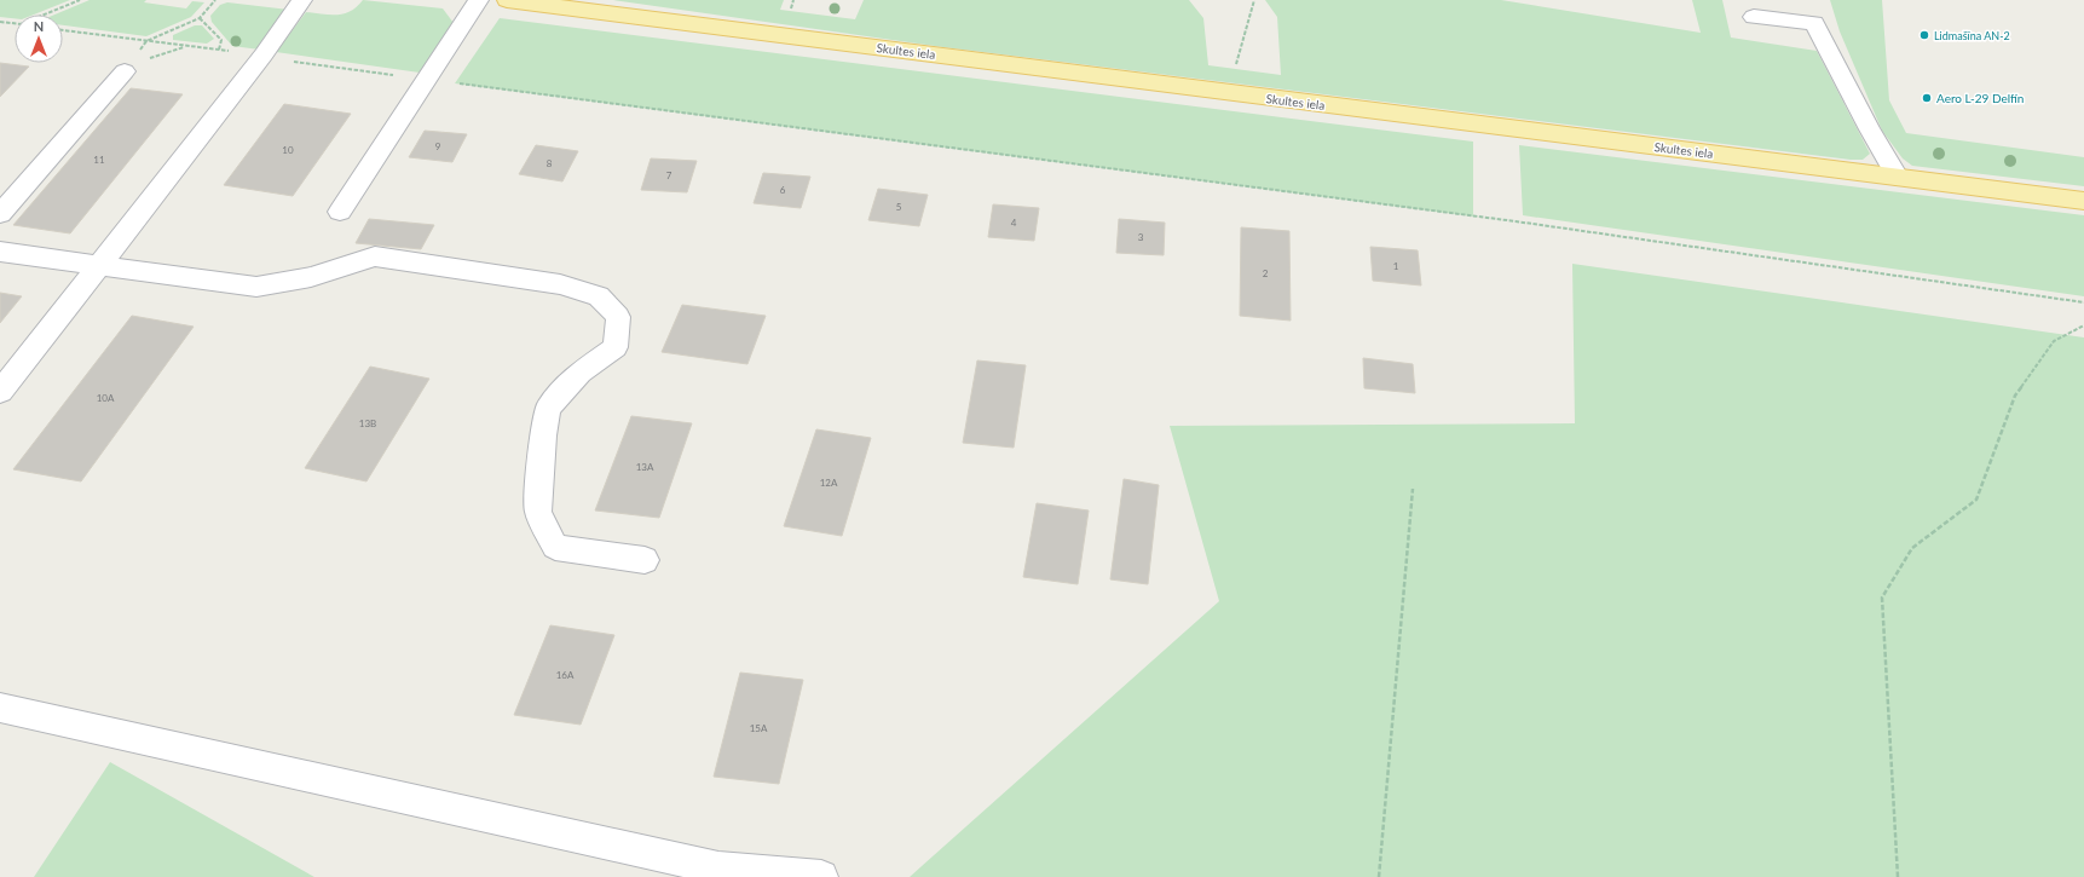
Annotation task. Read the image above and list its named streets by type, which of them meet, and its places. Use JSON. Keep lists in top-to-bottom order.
{
  "streets": {
    "main road": ["Skultes iela"]
  },
  "places": ["Lidmašīna AN-2", "Aero L-29 Delfín"],
  "house_numbers": [
    "9",
    "10",
    "11",
    "8",
    "7",
    "6",
    "5",
    "4",
    "3",
    "1",
    "2",
    "10A",
    "13B",
    "13A",
    "12A",
    "16A",
    "15A"
  ],
  "north": "top"
}
